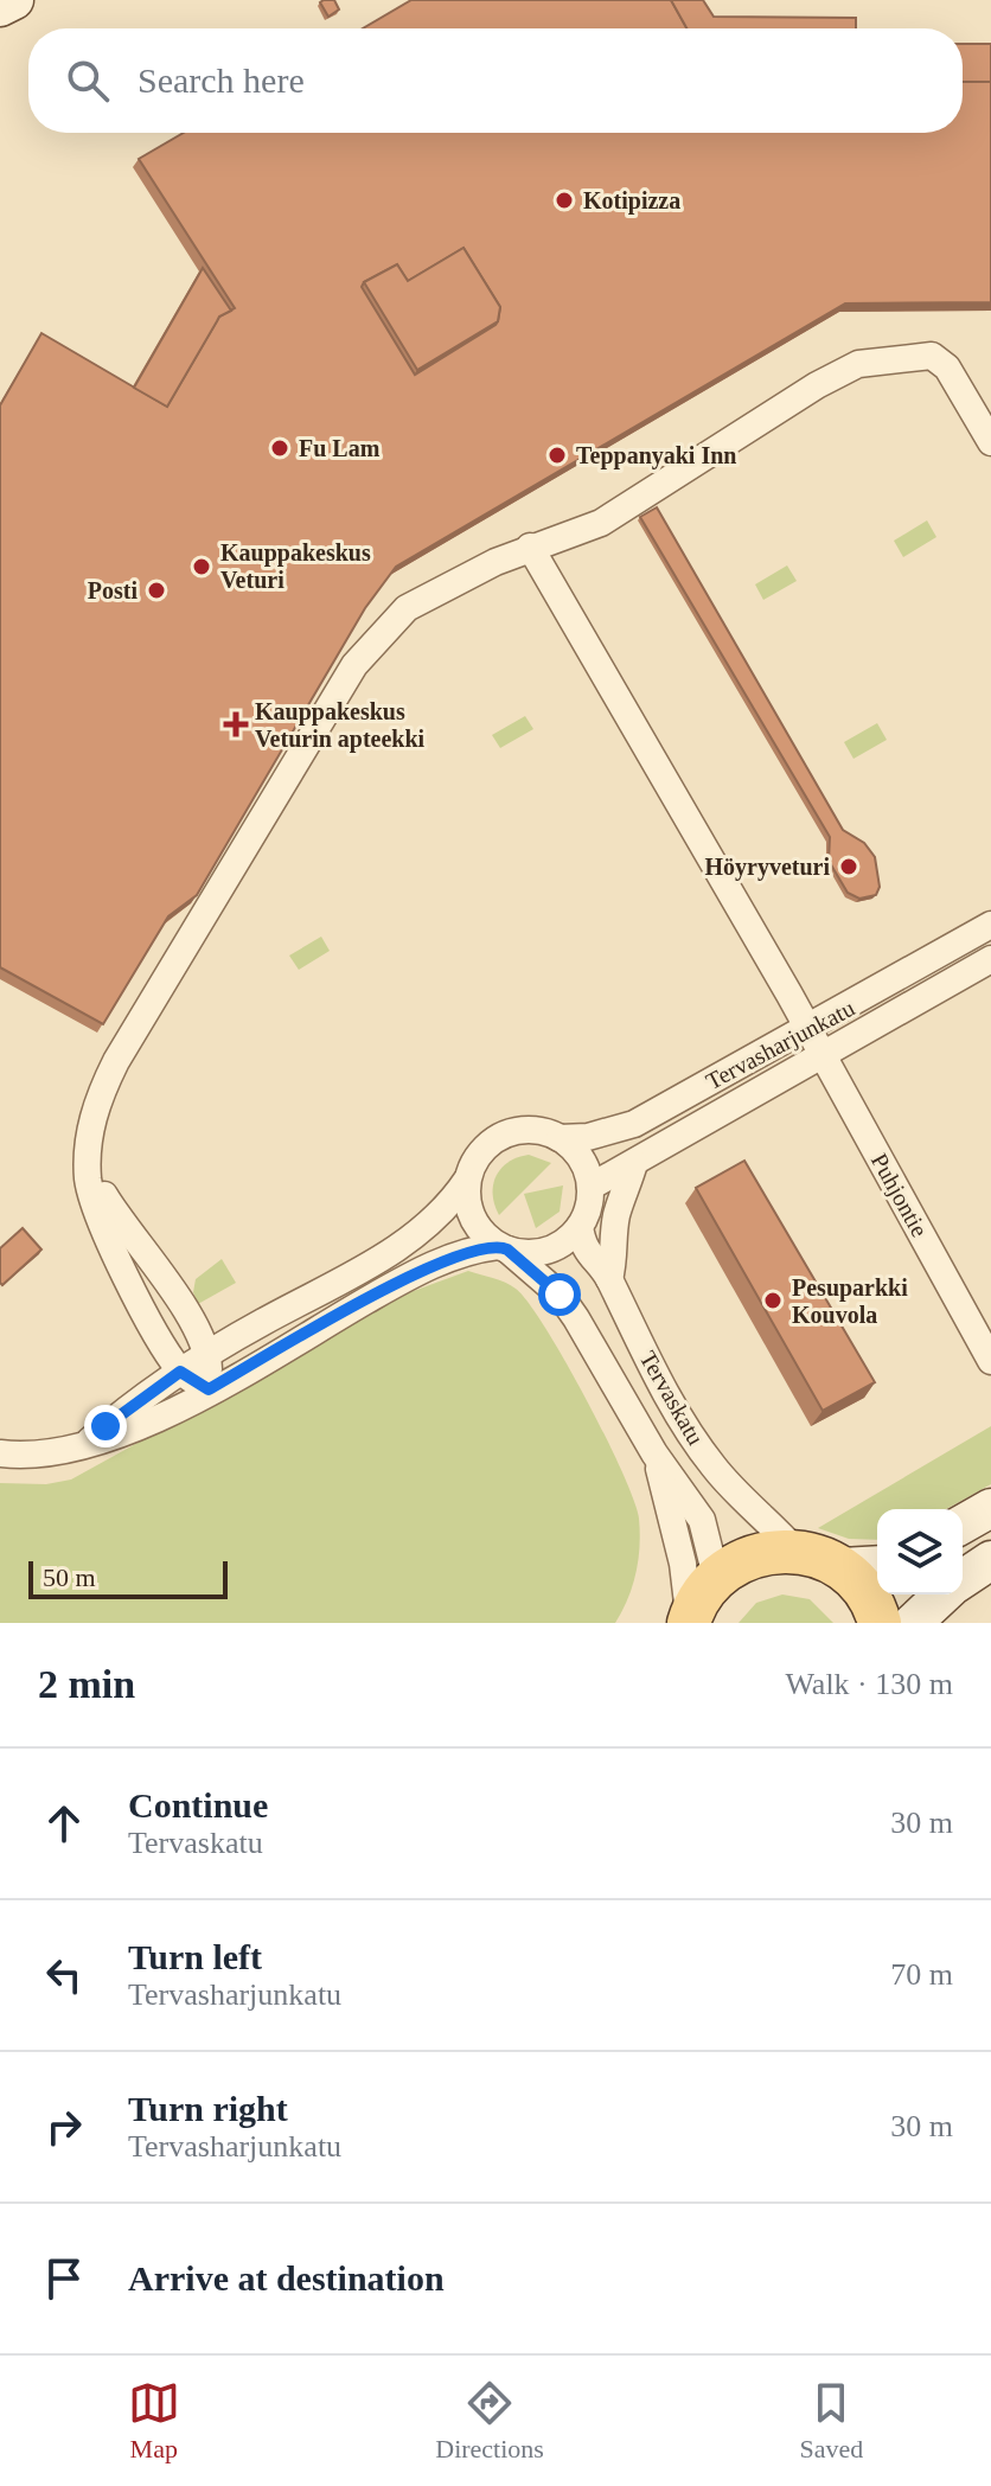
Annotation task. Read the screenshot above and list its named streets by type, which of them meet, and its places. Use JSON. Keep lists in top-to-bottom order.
{
  "streets": {
    "street": ["Tervasharjunkatu", "Puhjontie", "Tervaskatu"]
  },
  "crossings": [
    ["Tervasharjunkatu", "Puhjontie"],
    ["Tervasharjunkatu", "Tervaskatu"]
  ],
  "places": {
    "other": [
      "Kotipizza",
      "Fu Lam",
      "Teppanyaki Inn",
      "Kauppakeskus Veturi",
      "Posti",
      "Höyryveturi",
      "Pesuparkki Kouvola"
    ],
    "health": ["Kauppakeskus Veturin apteekki"]
  },
  "scale_bar": "50 m",
  "page": {
    "search": "Search here",
    "scale": "50 m",
    "heading": ["2 min", "Walk · 130 m"],
    "list": [
      ["Continue", "Tervaskatu", "30 m"],
      ["Turn left", "Tervasharjunkatu", "70 m"],
      ["Turn right", "Tervasharjunkatu", "30 m"],
      "Arrive at destination"
    ],
    "nav": ["Map", "Directions", "Saved"]
  }
}
